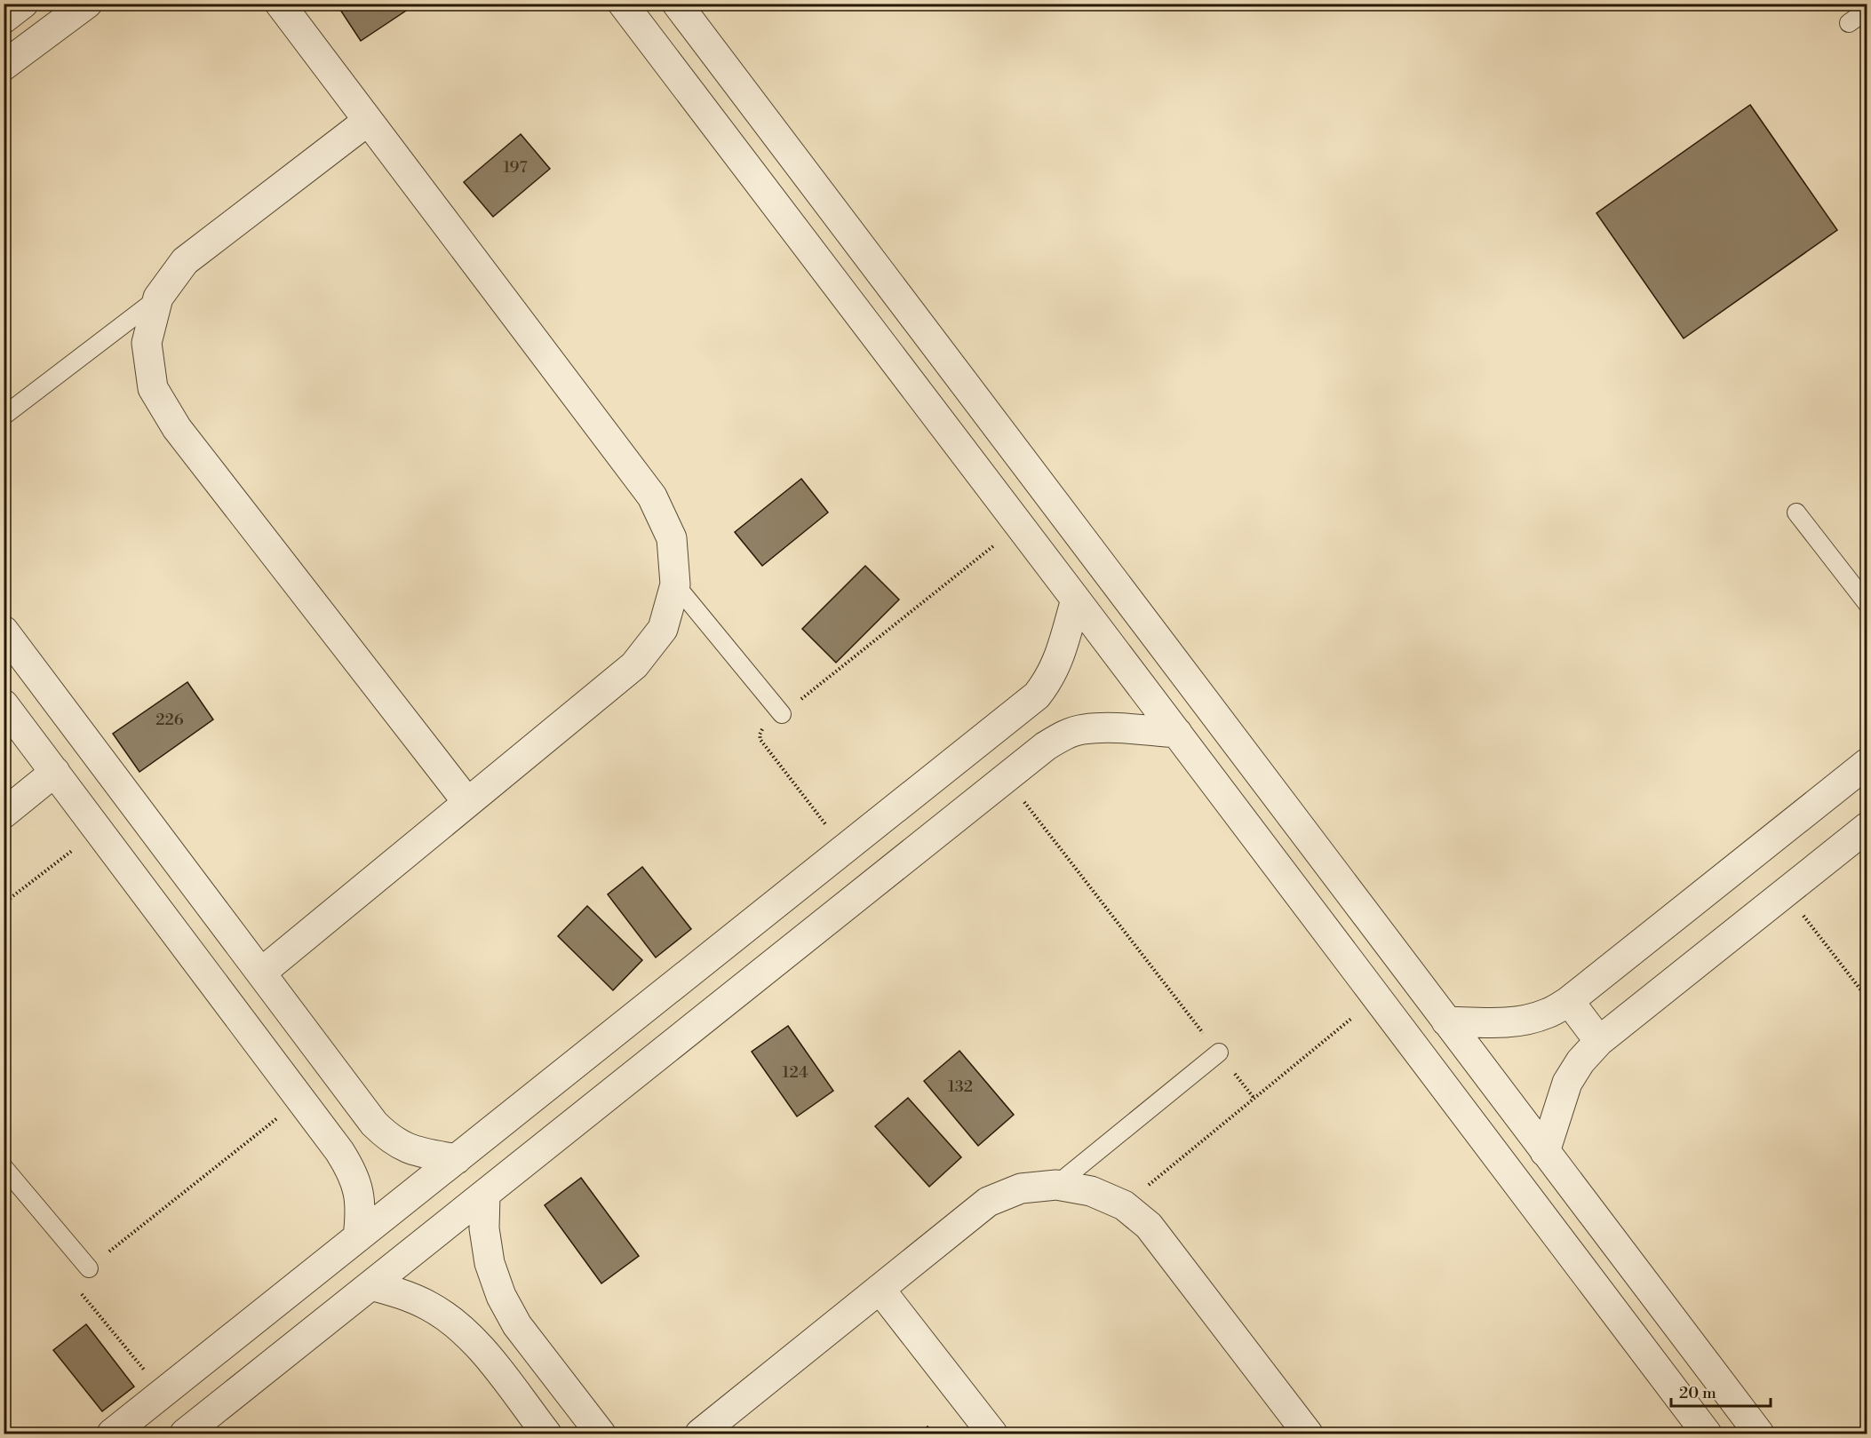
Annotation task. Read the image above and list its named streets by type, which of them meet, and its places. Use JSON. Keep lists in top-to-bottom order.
{
  "house_numbers": [
    "197",
    "226",
    "124",
    "132"
  ],
  "scale_bar": "20 m"
}
